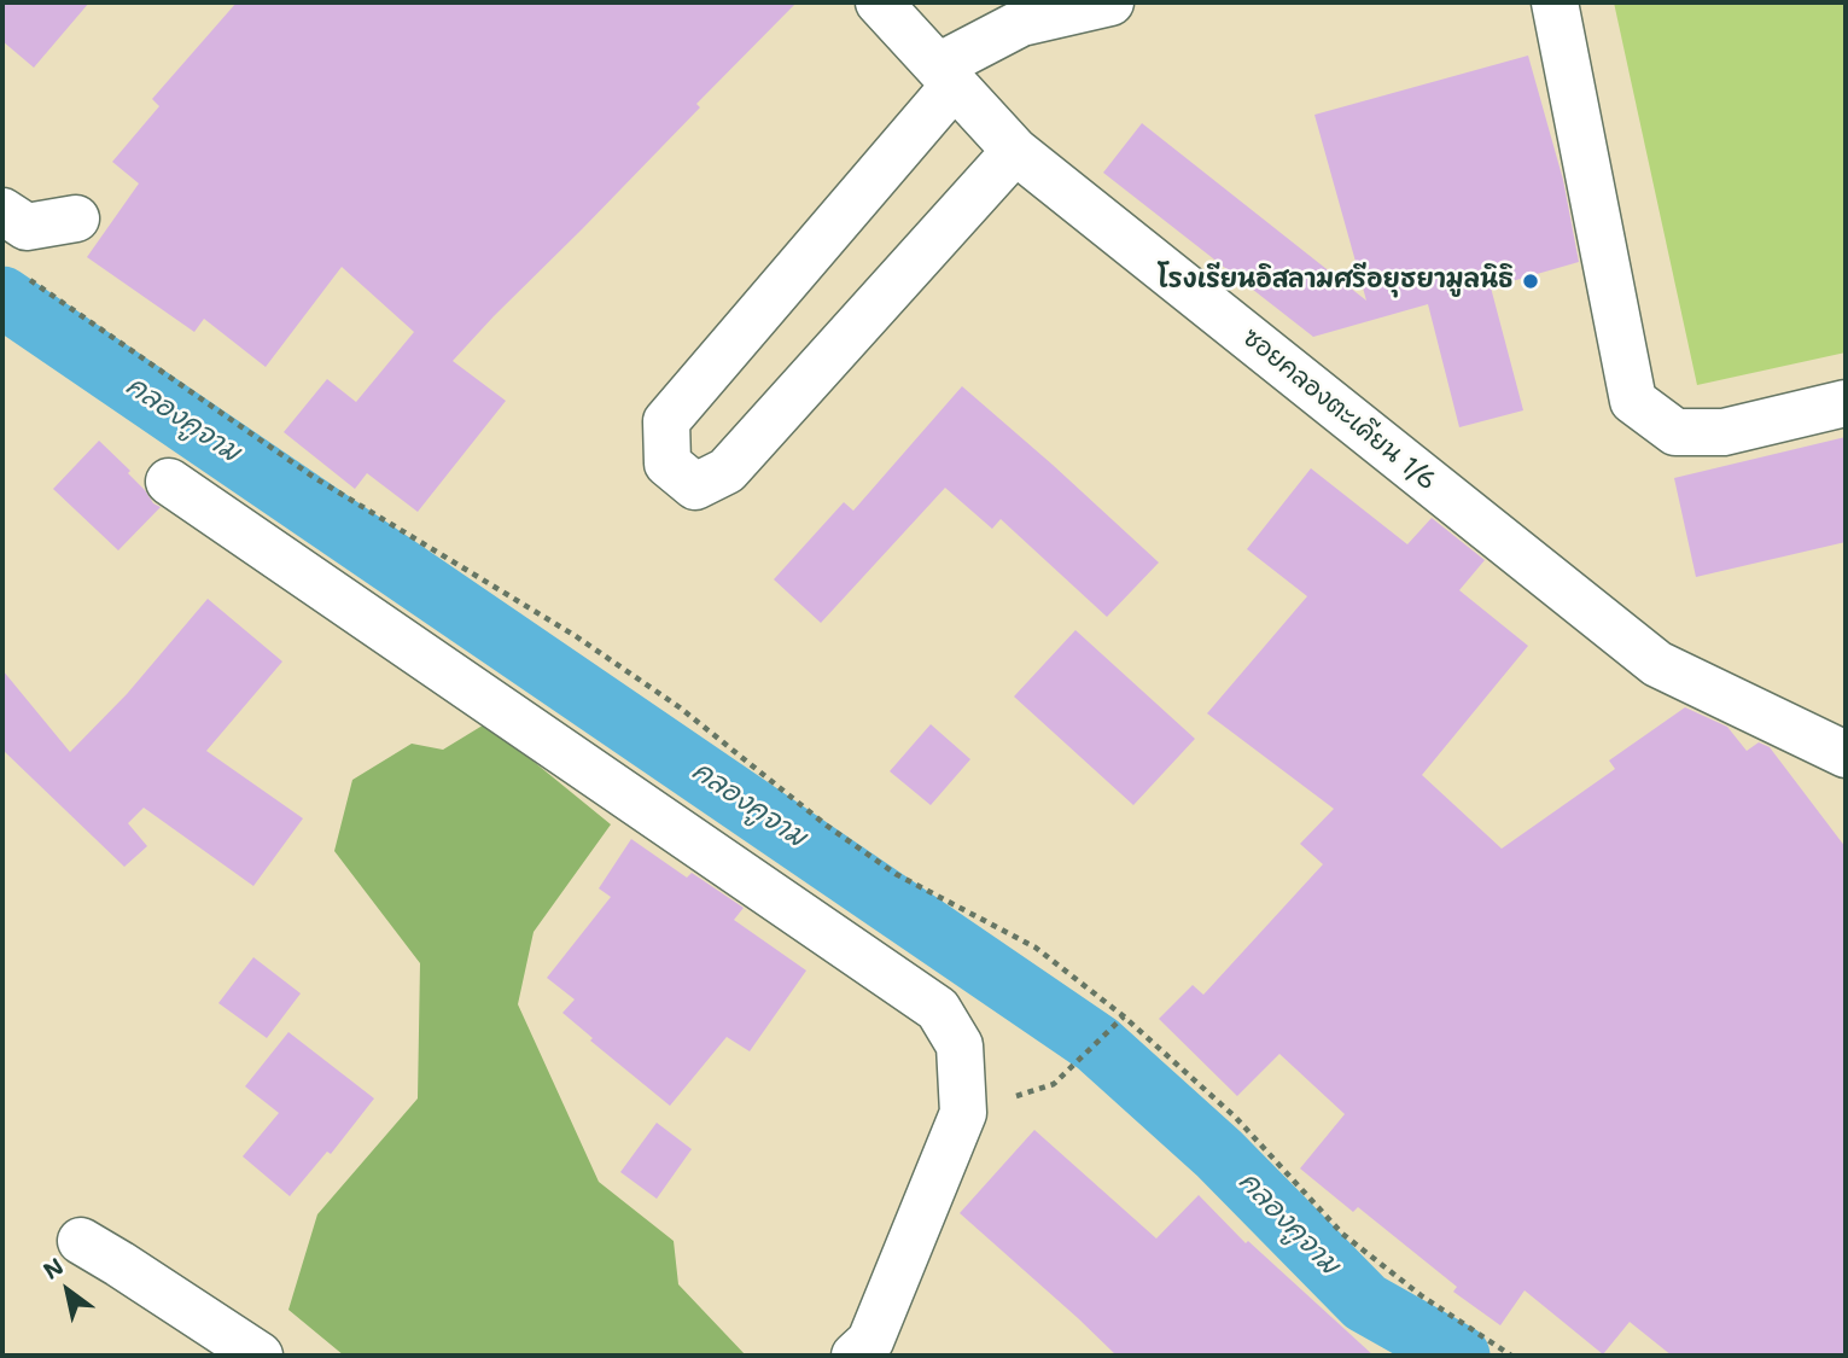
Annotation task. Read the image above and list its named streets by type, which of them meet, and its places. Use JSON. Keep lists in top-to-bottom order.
{
  "streets": {
    "street": ["ซอยคลองตะเคียน 1/6"]
  },
  "water": ["คลองคูจาม"],
  "places": ["โรงเรียนอิสลามศรีอยุธยามูลนิธิ"],
  "north": "top left"
}
